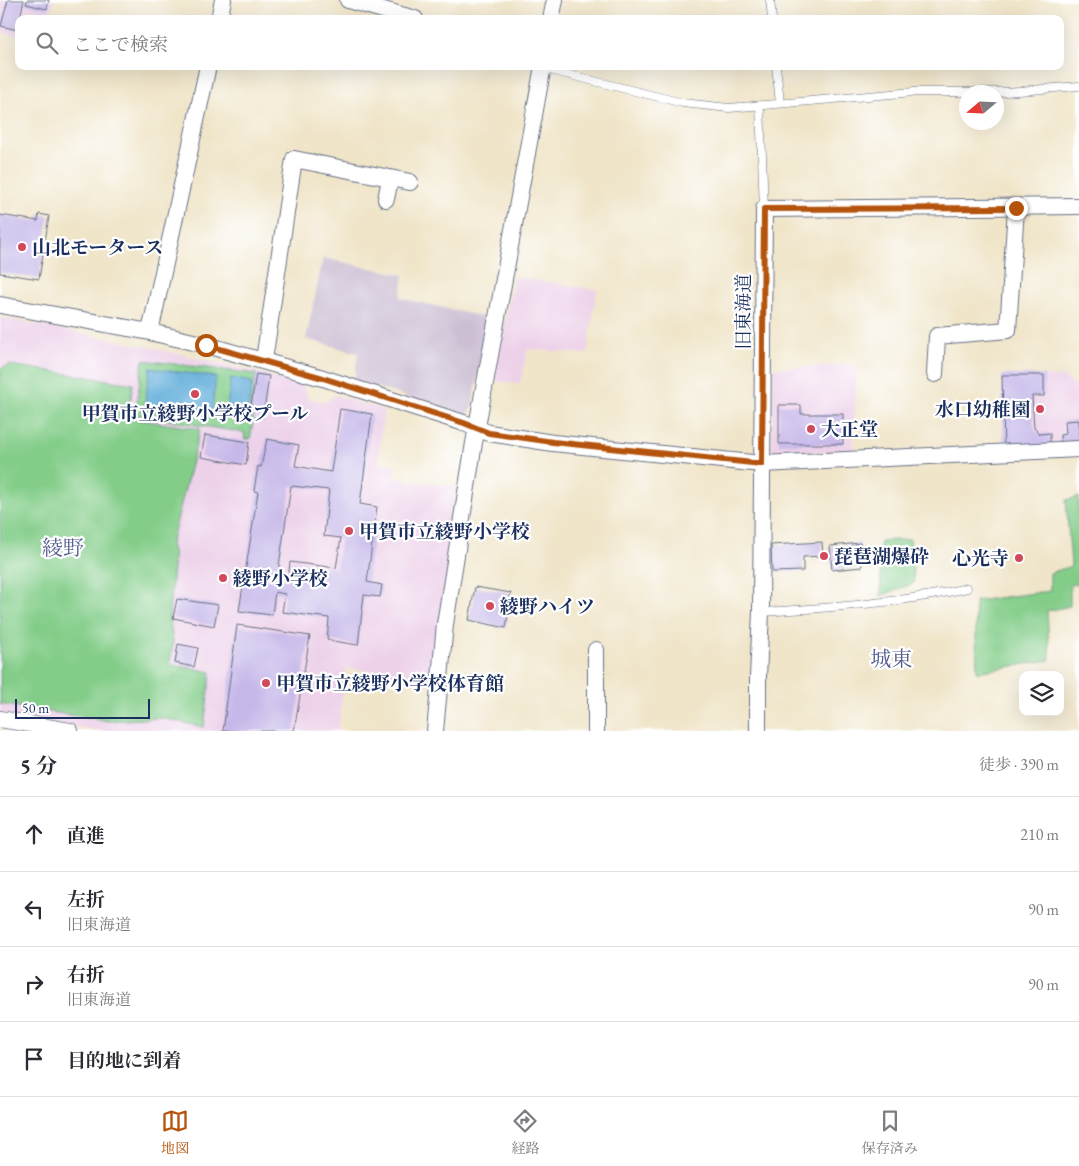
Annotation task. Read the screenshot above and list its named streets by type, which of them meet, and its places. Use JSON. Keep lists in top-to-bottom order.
{
  "streets": {
    "street": ["旧東海道"]
  },
  "districts": ["綾野", "城東"],
  "places": [
    "山北モータース",
    "甲賀市立綾野小学校プール",
    "水口幼稚園",
    "大正堂",
    "甲賀市立綾野小学校",
    "琵琶湖爆砕",
    "心光寺",
    "綾野小学校",
    "綾野ハイツ",
    "甲賀市立綾野小学校体育館"
  ],
  "scale_bar": "50 m",
  "north": "left",
  "page": {
    "search": "ここで検索",
    "scale": "50 m",
    "heading": ["5 分", "徒歩 · 390 m"],
    "list": [
      ["直進", "210 m"],
      ["左折", "旧東海道", "90 m"],
      ["右折", "旧東海道", "90 m"],
      "目的地に到着"
    ],
    "nav": ["地図", "経路", "保存済み"]
  }
}
